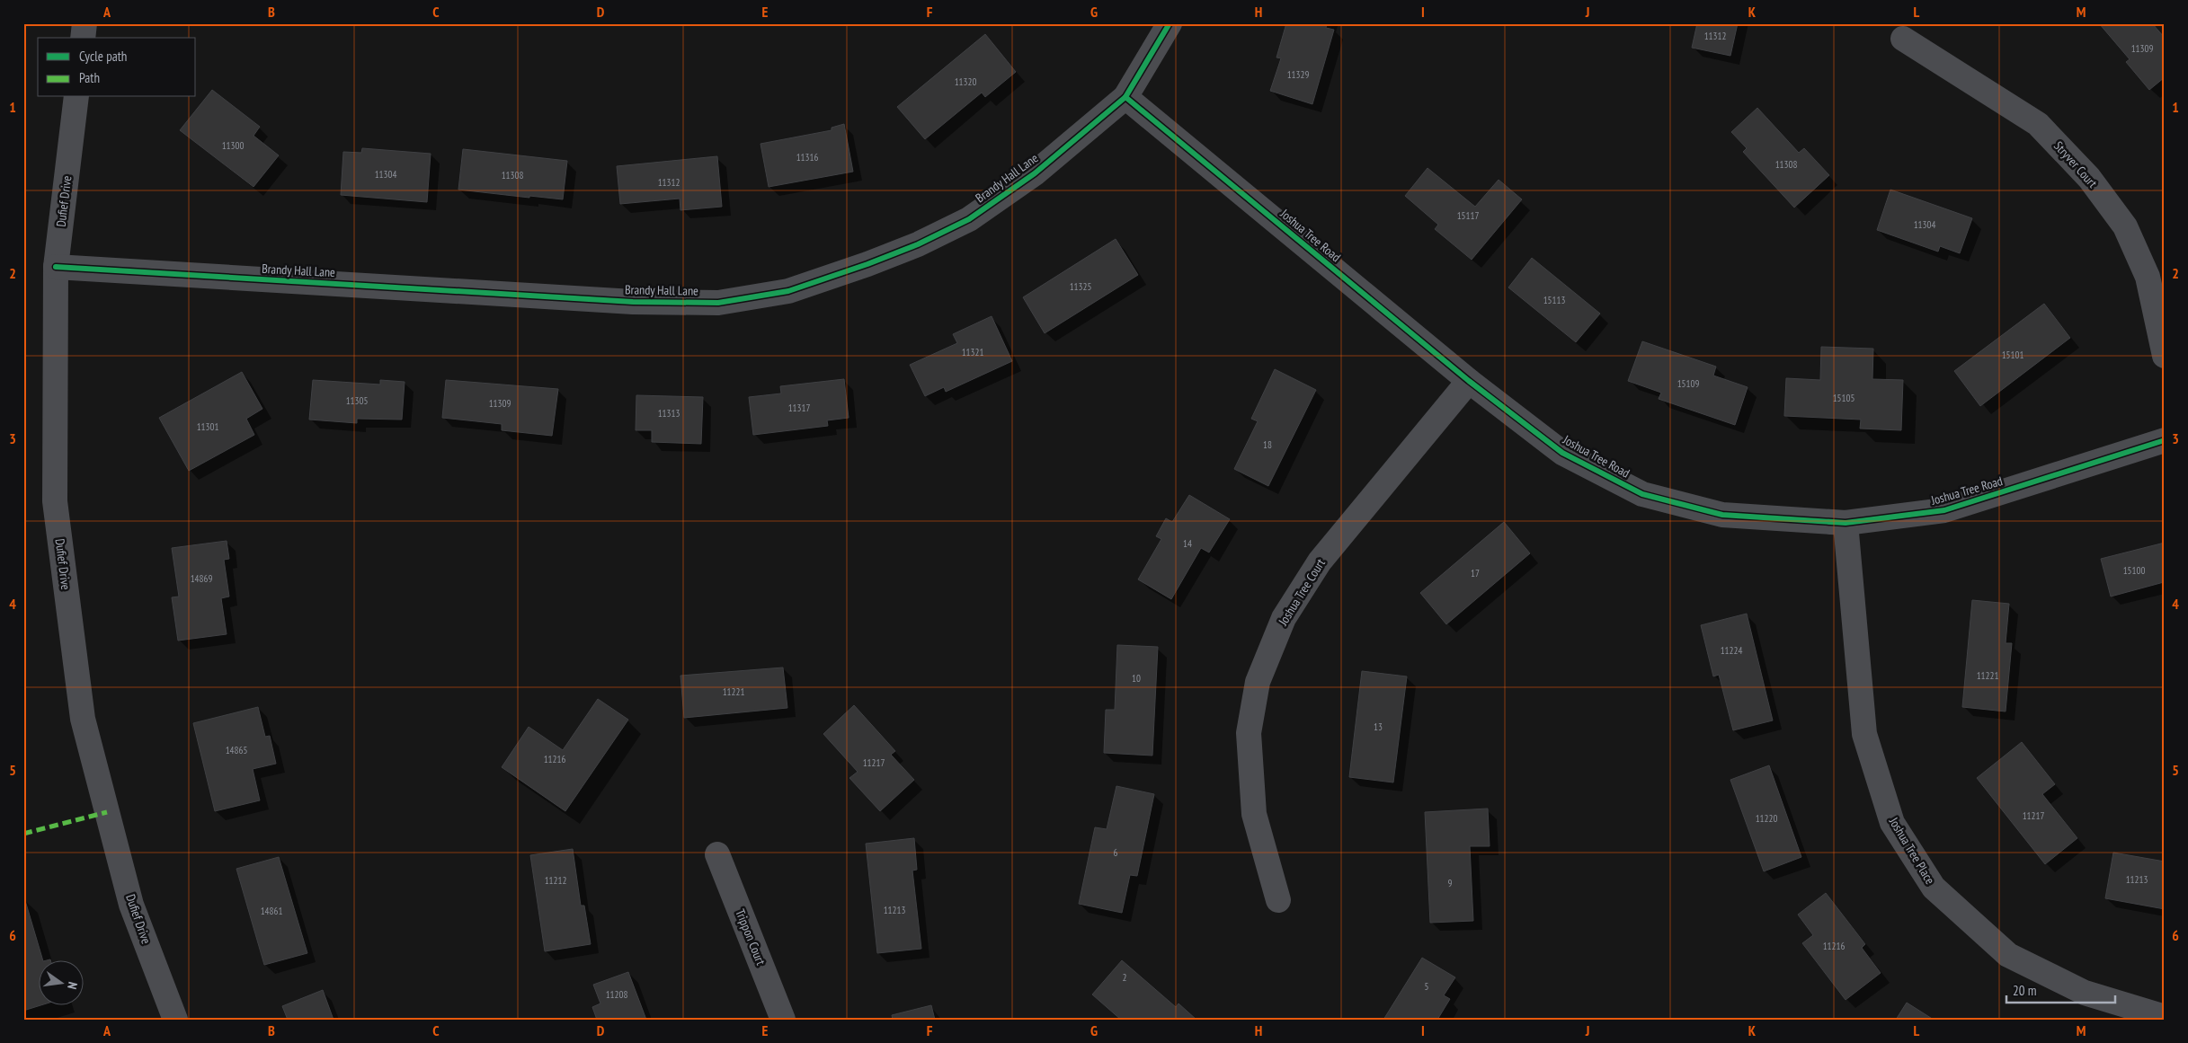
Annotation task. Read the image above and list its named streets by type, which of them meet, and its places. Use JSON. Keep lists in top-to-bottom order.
{
  "streets": {
    "street": [
      "Stryver Court",
      "Brandy Hall Lane",
      "Dufief Drive",
      "Joshua Tree Road",
      "Joshua Tree Court",
      "Joshua Tree Place",
      "Trippon Court"
    ]
  },
  "crossings": [
    ["Brandy Hall Lane", "Dufief Drive"],
    ["Brandy Hall Lane", "Joshua Tree Road"],
    ["Joshua Tree Road", "Joshua Tree Court"],
    ["Joshua Tree Road", "Joshua Tree Place"]
  ],
  "house_numbers": [
    "11312",
    "11309",
    "11329",
    "11320",
    "11300",
    "11316",
    "11308",
    "11304",
    "11308",
    "11312",
    "15117",
    "11304",
    "11325",
    "15113",
    "11321",
    "15101",
    "15109",
    "15105",
    "11305",
    "11309",
    "11317",
    "11313",
    "11301",
    "18",
    "14",
    "15100",
    "17",
    "14869",
    "11224",
    "11221",
    "10",
    "11221",
    "13",
    "14865",
    "11216",
    "11217",
    "11217",
    "11220",
    "6",
    "11213",
    "11212",
    "9",
    "11213",
    "14861",
    "11216",
    "2",
    "5",
    "11208"
  ],
  "legend": ["Cycle path", "Path"],
  "scale_bar": "20 m",
  "north": "right",
  "grid": {
    "columns": [
      "A",
      "B",
      "C",
      "D",
      "E",
      "F",
      "G",
      "H",
      "I",
      "J",
      "K",
      "L",
      "M"
    ],
    "rows": [
      "1",
      "2",
      "3",
      "4",
      "5",
      "6"
    ]
  }
}
